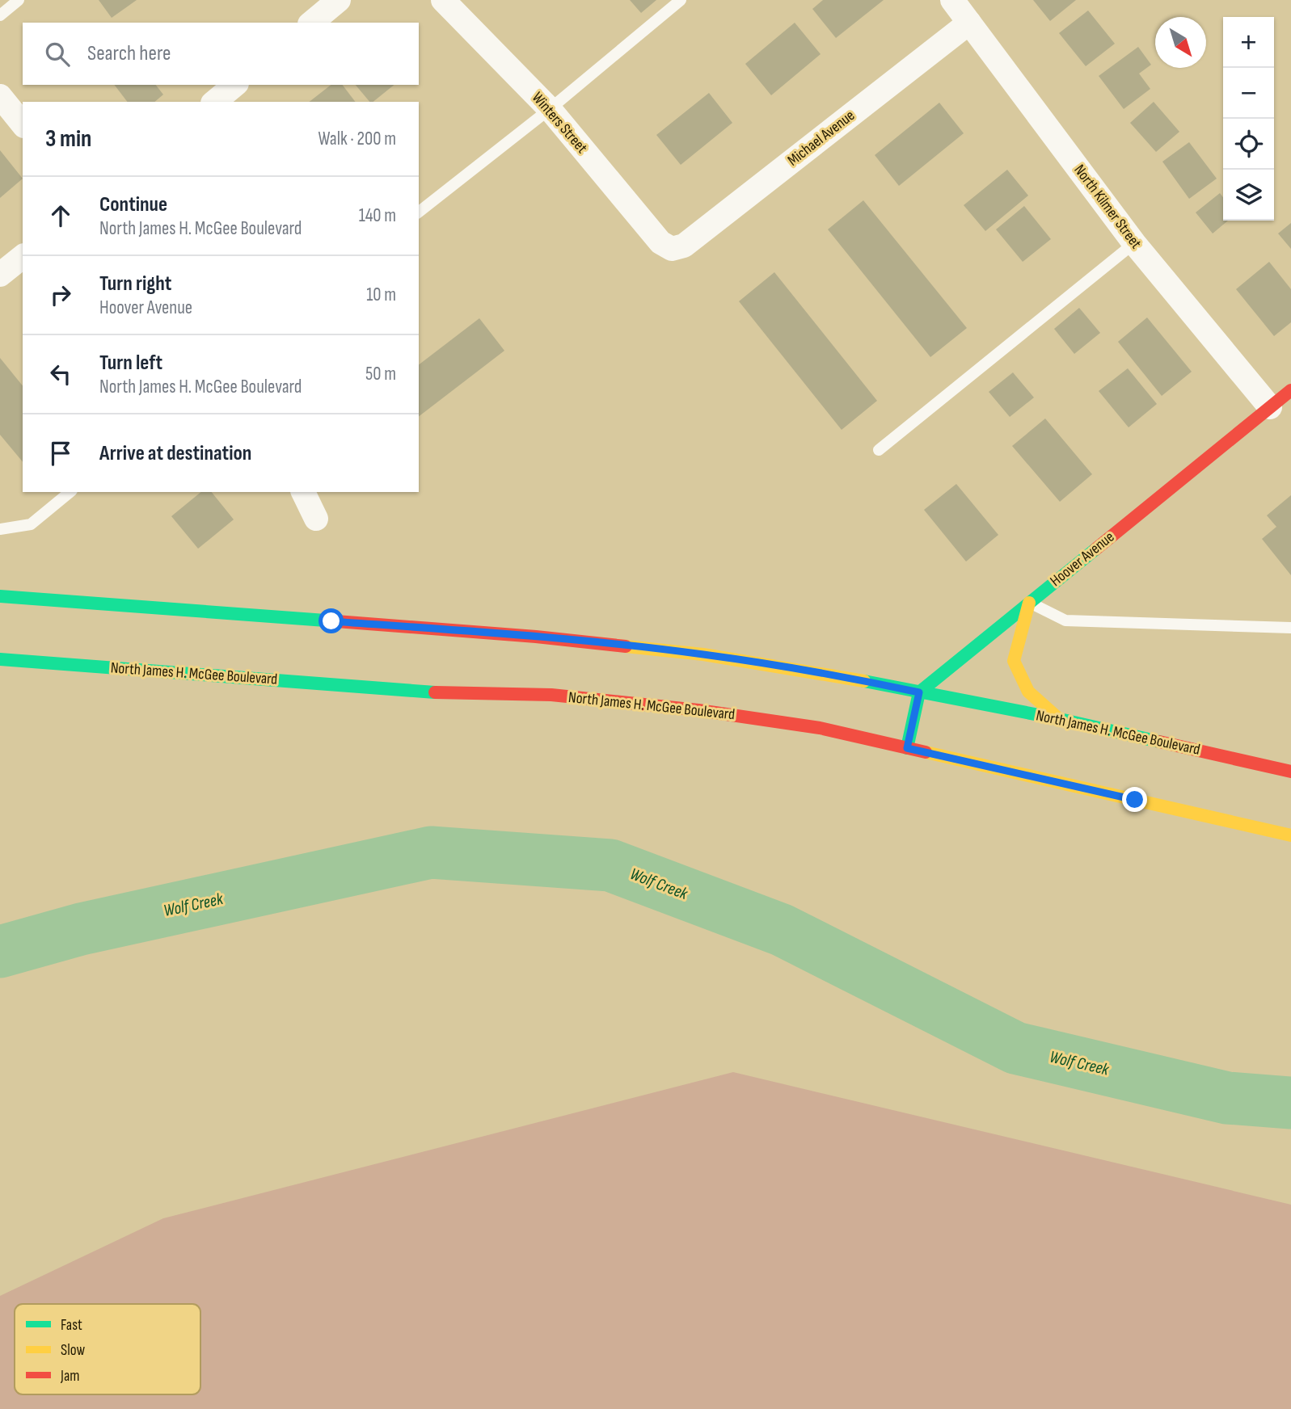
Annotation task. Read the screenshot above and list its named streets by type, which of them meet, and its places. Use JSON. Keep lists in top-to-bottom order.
{
  "streets": {
    "main road": ["Hoover Avenue", "North James H. McGee Boulevard"],
    "street": ["Winters Street", "Michael Avenue", "North Kilmer Street"]
  },
  "crossings": [
    ["Winters Street", "Michael Avenue"],
    ["Michael Avenue", "North Kilmer Street"],
    ["North Kilmer Street", "Hoover Avenue"],
    ["Hoover Avenue", "North James H. McGee Boulevard"]
  ],
  "water": ["Wolf Creek"],
  "legend": ["Fast", "Slow", "Jam"],
  "north": "bottom right",
  "page": {
    "map_buttons": ["+", "−"],
    "search": "Search here",
    "heading": ["3 min", "Walk · 200 m"],
    "list": [
      ["Continue", "North James H. McGee Boulevard", "140 m"],
      ["Turn right", "Hoover Avenue", "10 m"],
      ["Turn left", "North James H. McGee Boulevard", "50 m"],
      "Arrive at destination"
    ]
  }
}
